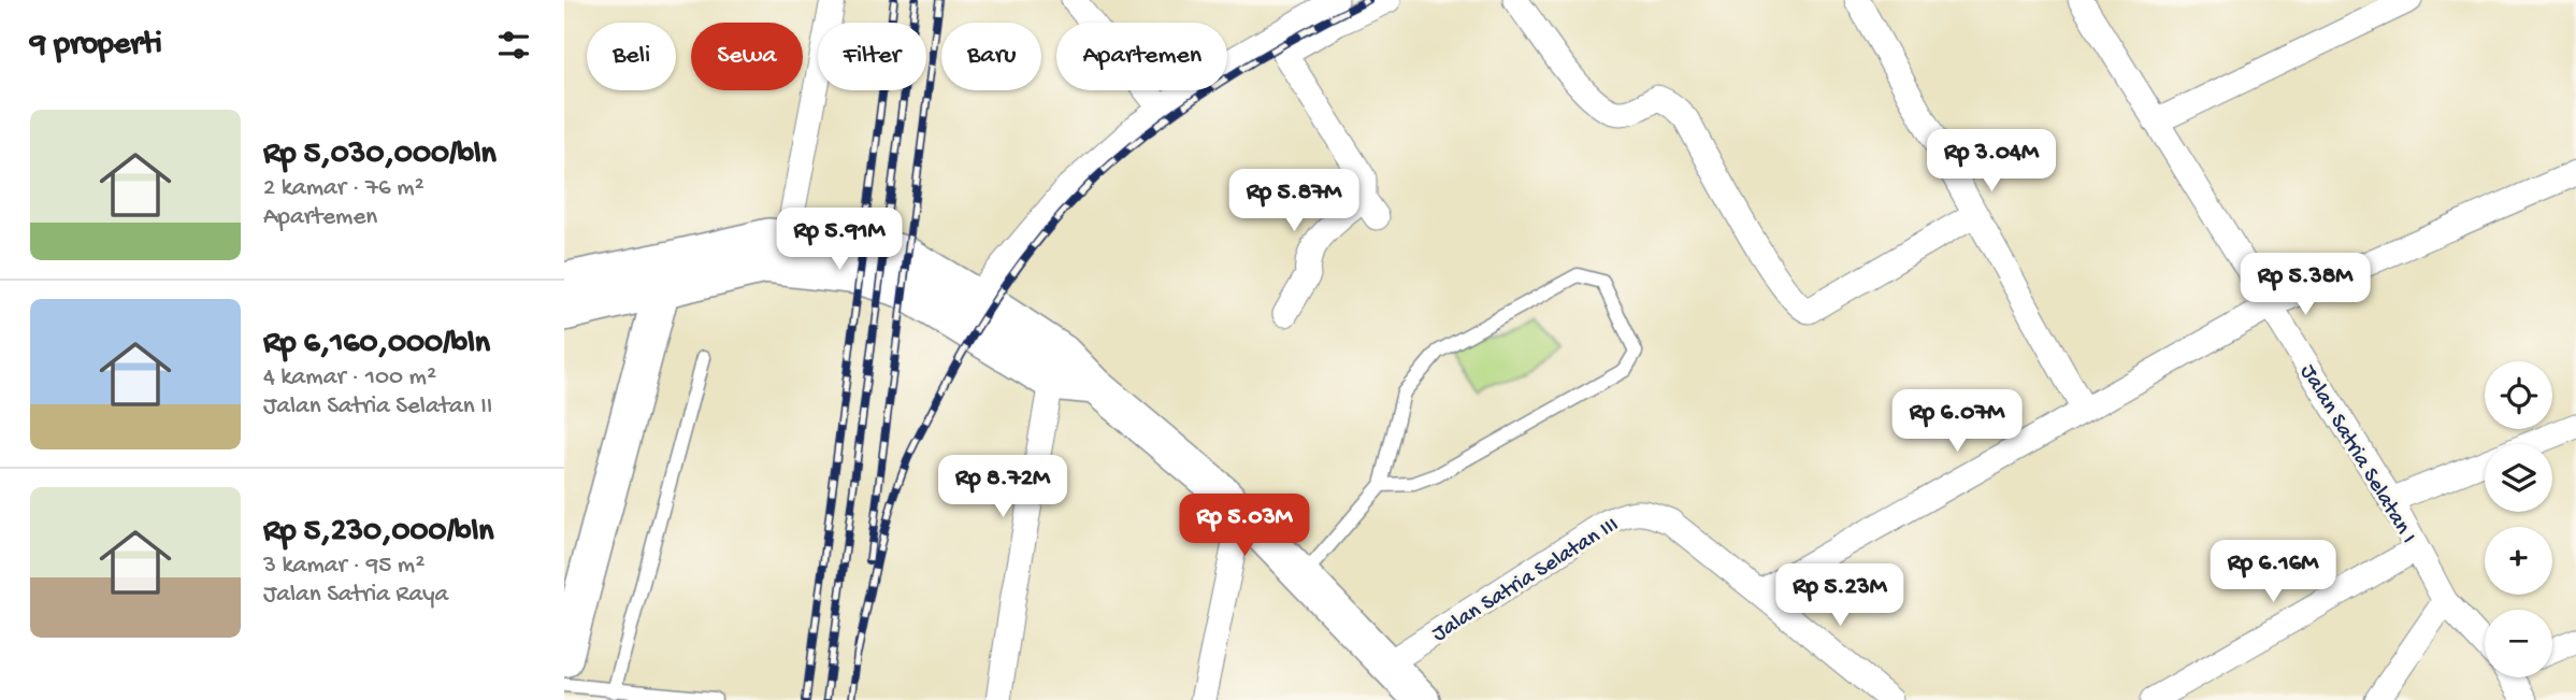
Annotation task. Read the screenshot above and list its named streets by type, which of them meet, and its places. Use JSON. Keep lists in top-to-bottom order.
{
  "streets": {
    "street": ["Jalan Satria Selatan I", "Jalan Satria Selatan III"]
  },
  "page": {
    "heading": "9 properti",
    "chip": [
      "Beli",
      "Sewa",
      "Filter",
      "Baru",
      "Apartemen"
    ],
    "list": [
      {
        "name": "Rp 5,030,000/bln",
        "note": "2 kamar · 76 m² · Apartemen"
      },
      {
        "name": "Rp 6,160,000/bln",
        "note": "4 kamar · 100 m² · Jalan Satria Selatan II"
      },
      {
        "name": "Rp 5,230,000/bln",
        "note": "3 kamar · 95 m² · Jalan Satria Raya"
      }
    ],
    "price": [
      "Rp 3.04M",
      "Rp 5.87M",
      "Rp 5.91M",
      "Rp 5.38M",
      "Rp 6.07M",
      "Rp 8.72M",
      "Rp 5.03M",
      "Rp 6.16M",
      "Rp 5.23M"
    ],
    "map_buttons": ["+", "−"]
  }
}
